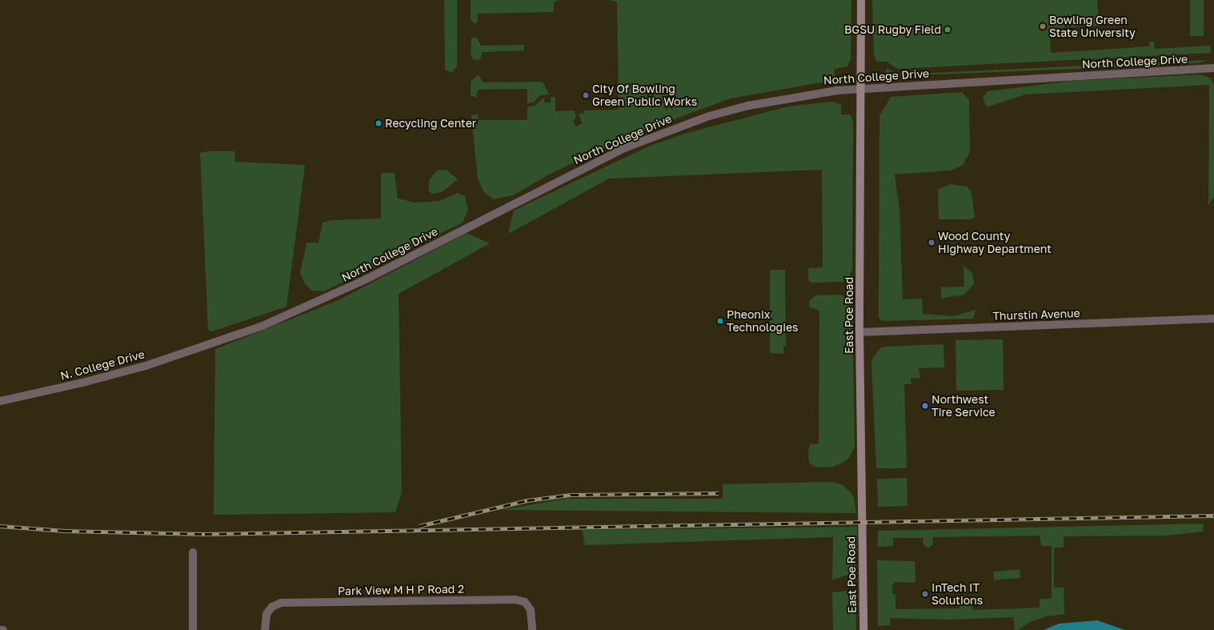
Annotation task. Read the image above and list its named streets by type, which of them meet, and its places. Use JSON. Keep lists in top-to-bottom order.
{
  "streets": {
    "main road": ["East Poe Road"],
    "street": [
      "North College Drive",
      "Thurstin Avenue",
      "N. College Drive",
      "Park View M H P Road 2"
    ]
  },
  "crossings": [
    ["North College Drive", "East Poe Road"],
    ["North College Drive", "N. College Drive"],
    ["Thurstin Avenue", "East Poe Road"]
  ],
  "places": [
    "Bowling Green State University",
    "BGSU Rugby Field",
    "City Of Bowling Green Public Works",
    "Recycling Center",
    "Wood County Highway Department",
    "Pheonix Technologies",
    "Northwest Tire Service",
    "InTech IT Solutions"
  ]
}
